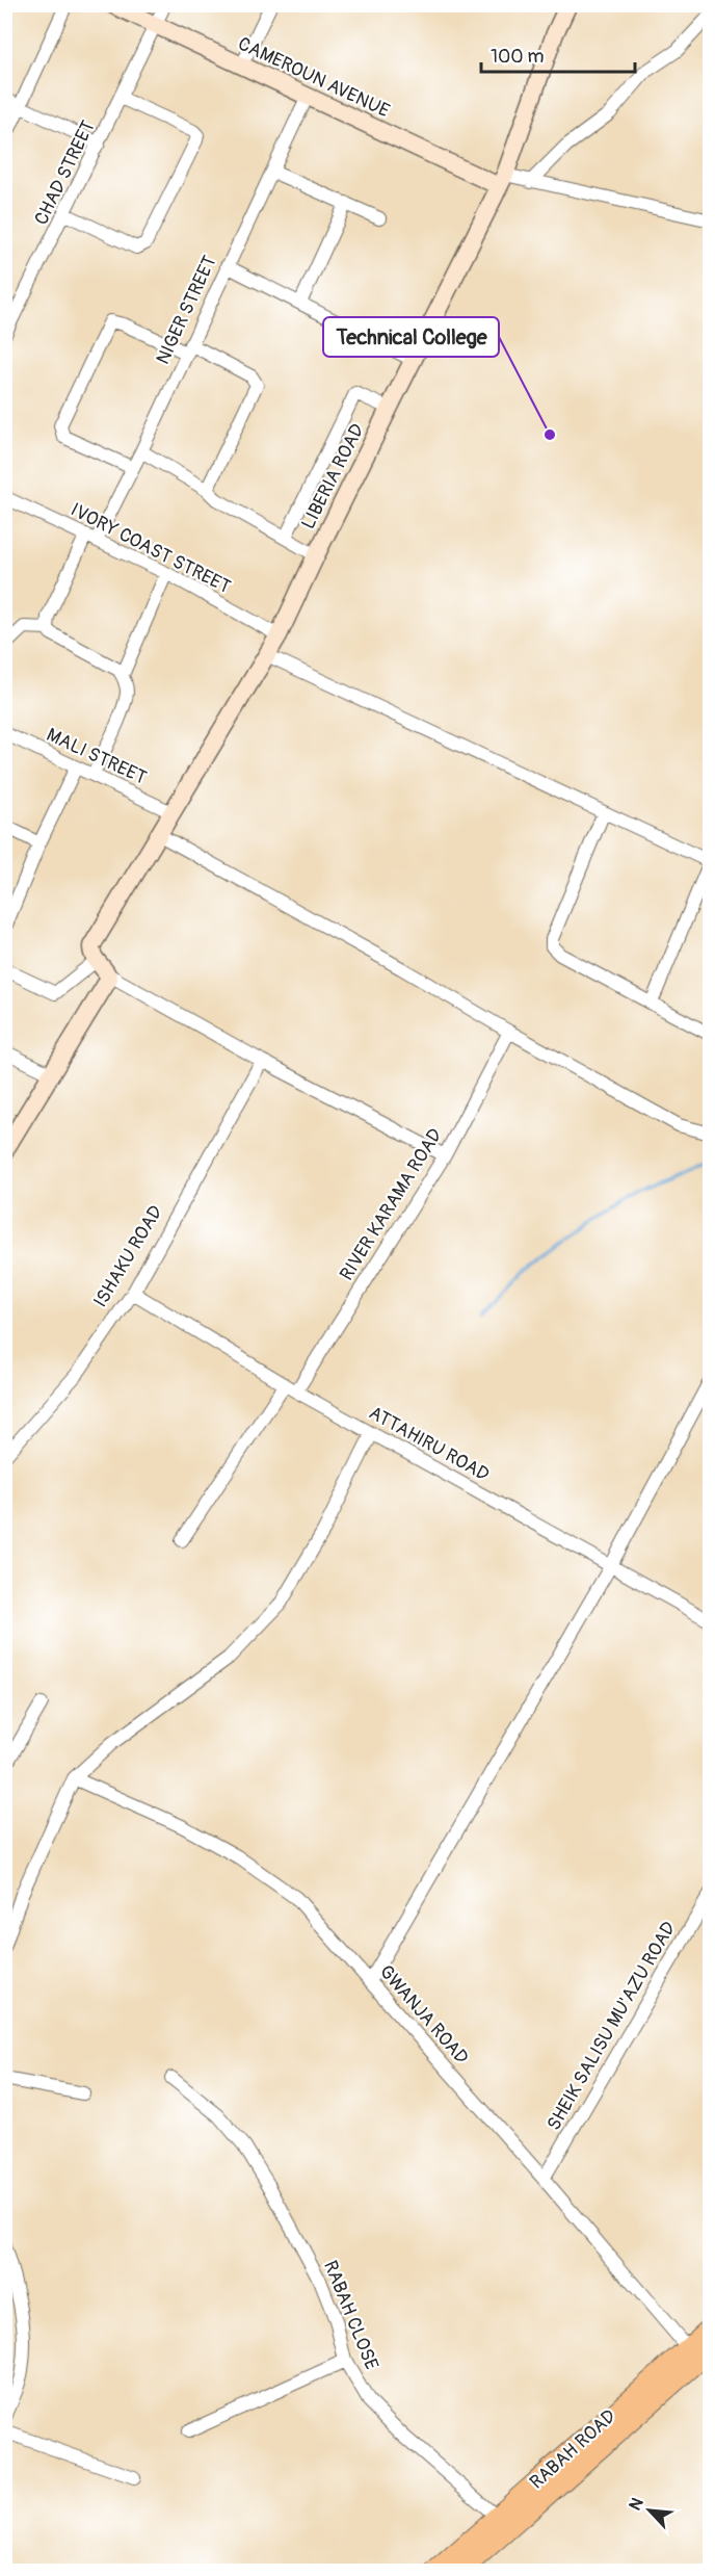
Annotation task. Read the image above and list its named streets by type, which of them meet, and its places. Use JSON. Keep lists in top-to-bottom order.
{
  "streets": {
    "main road": ["RABAH ROAD"],
    "street": [
      "CAMEROUN AVENUE",
      "CHAD STREET",
      "NIGER STREET",
      "LIBERIA ROAD",
      "IVORY COAST STREET",
      "MALI STREET",
      "RIVER KARAMA ROAD",
      "ISHAKU ROAD",
      "ATTAHIRU ROAD",
      "GWANJA ROAD",
      "SHEIK SALISU MU'AZU ROAD",
      "RABAH CLOSE"
    ]
  },
  "crossings": [
    ["CAMEROUN AVENUE", "CHAD STREET"],
    ["CAMEROUN AVENUE", "NIGER STREET"],
    ["CAMEROUN AVENUE", "LIBERIA ROAD"],
    ["NIGER STREET", "IVORY COAST STREET"],
    ["LIBERIA ROAD", "IVORY COAST STREET"],
    ["LIBERIA ROAD", "MALI STREET"],
    ["RIVER KARAMA ROAD", "ATTAHIRU ROAD"],
    ["ISHAKU ROAD", "ATTAHIRU ROAD"],
    ["GWANJA ROAD", "SHEIK SALISU MU'AZU ROAD"],
    ["GWANJA ROAD", "RABAH ROAD"],
    ["RABAH CLOSE", "RABAH ROAD"]
  ],
  "places": ["Technical College"],
  "scale_bar": "100 m",
  "north": "top left"
}
